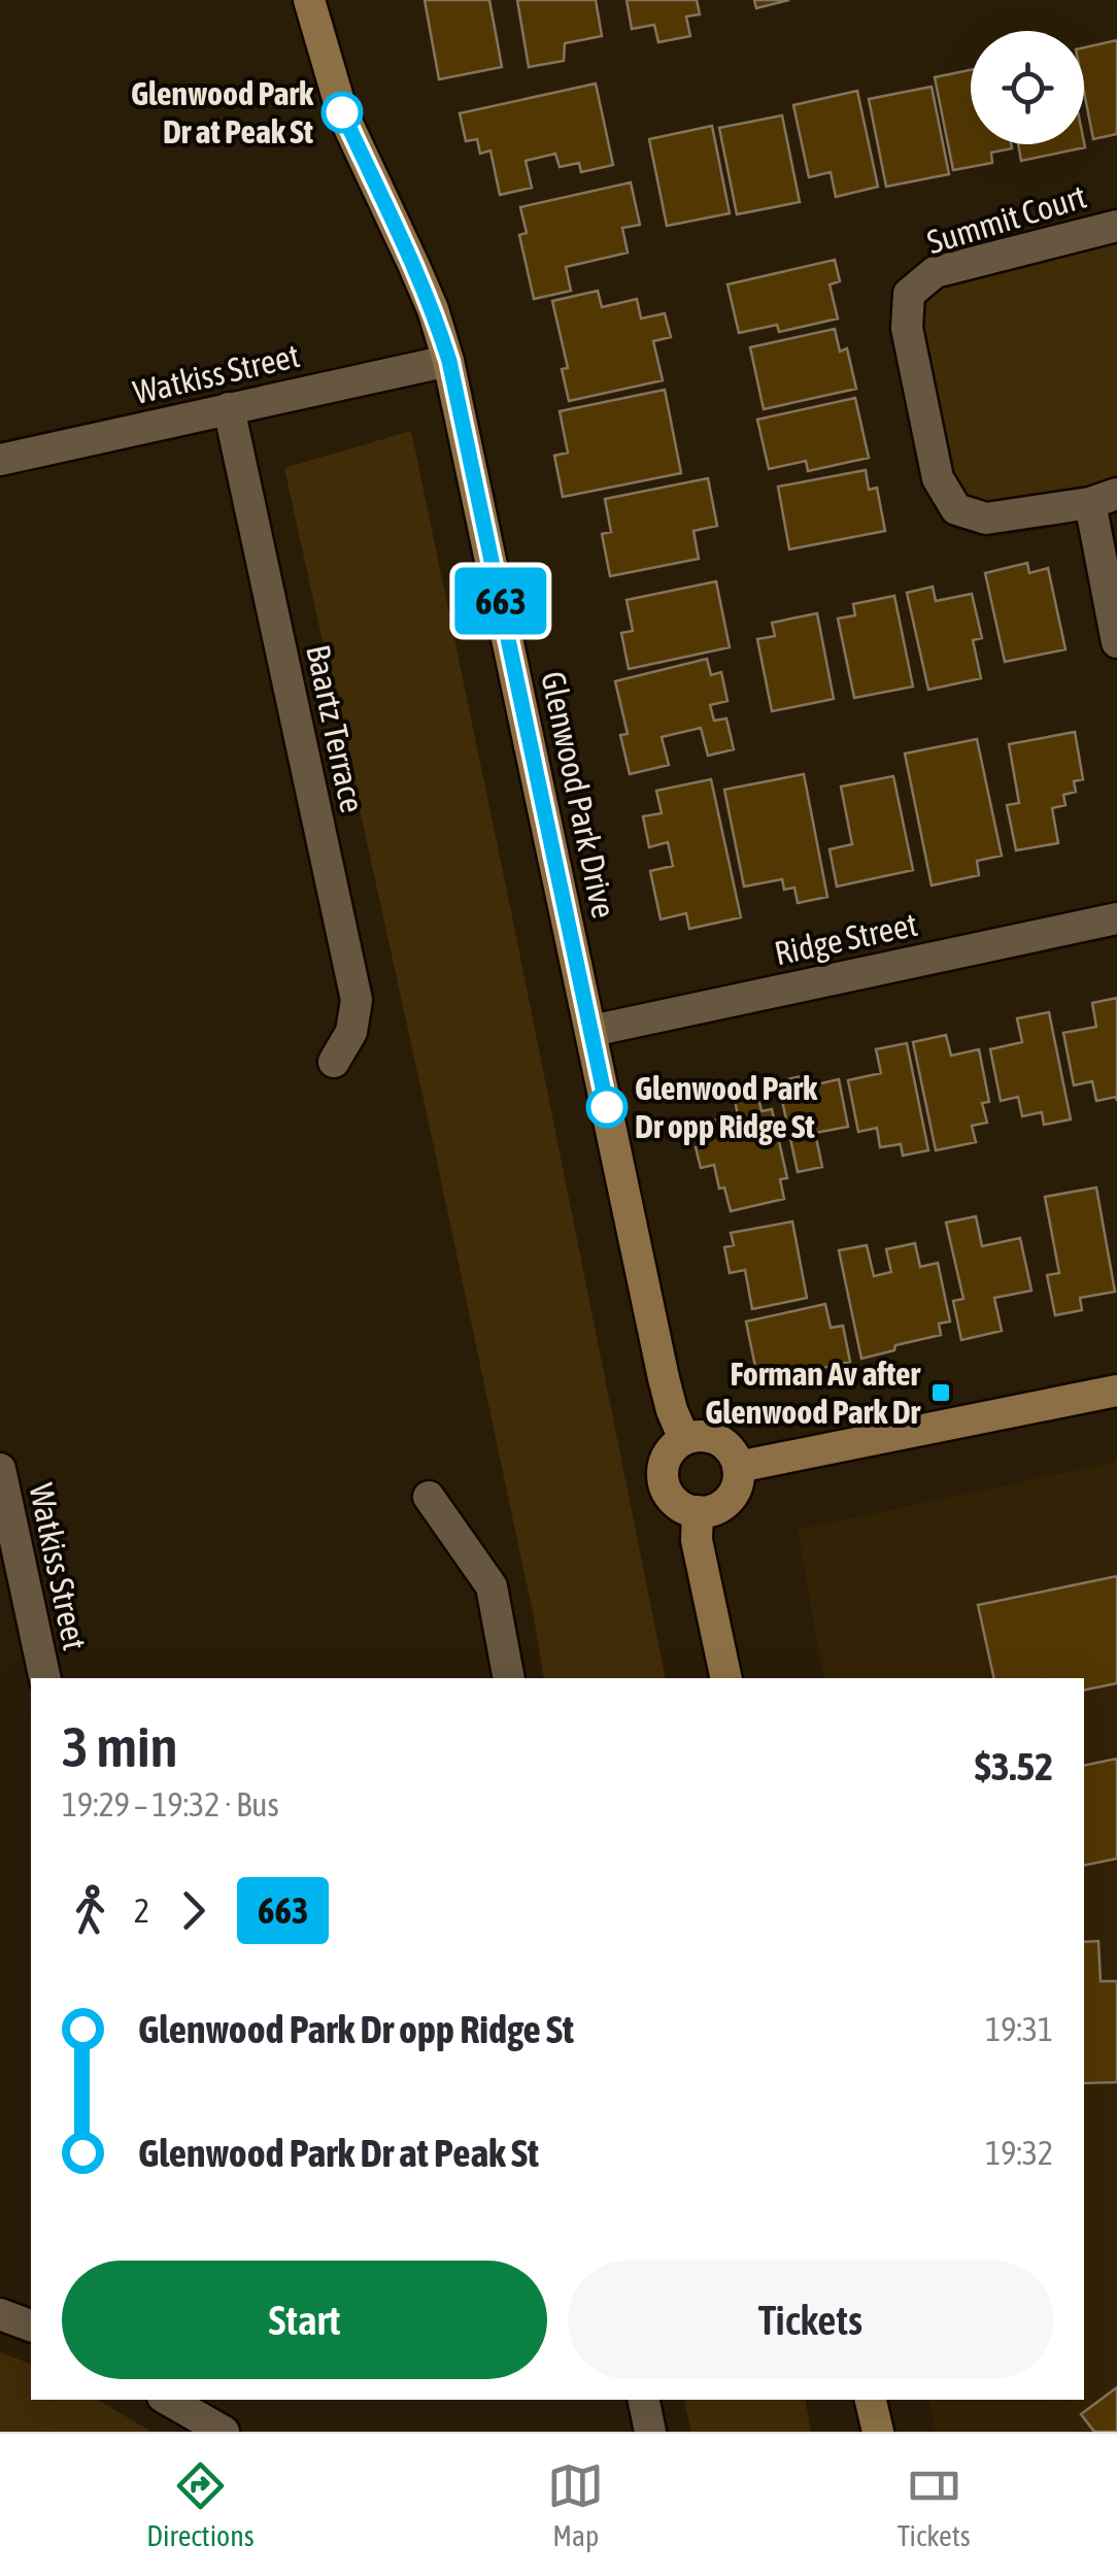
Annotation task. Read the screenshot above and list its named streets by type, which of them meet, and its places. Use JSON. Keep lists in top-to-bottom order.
{
  "streets": {
    "street": [
      "Summit Court",
      "Watkiss Street",
      "Baartz Terrace",
      "Glenwood Park Drive",
      "Ridge Street"
    ]
  },
  "crossings": [
    ["Watkiss Street", "Baartz Terrace"],
    ["Watkiss Street", "Glenwood Park Drive"],
    ["Glenwood Park Drive", "Ridge Street"]
  ],
  "places": {
    "other": ["Glenwood Park Dr at Peak St", "Glenwood Park Dr opp Ridge St"],
    "transit": ["Forman Av after Glenwood Park Dr"]
  },
  "lines": ["bus line 663"],
  "page": {
    "on_map": "663",
    "heading": ["3 min", "19:29 – 19:32 · Bus", "$3.52"],
    "legs": ["2", "663"],
    "list": [
      {
        "name": "Glenwood Park Dr opp Ridge St",
        "value": "19:31"
      },
      {
        "name": "Glenwood Park Dr at Peak St",
        "value": "19:32"
      }
    ],
    "buttons": ["Start", "Tickets"],
    "tabs": ["Directions", "Map", "Tickets"]
  }
}
